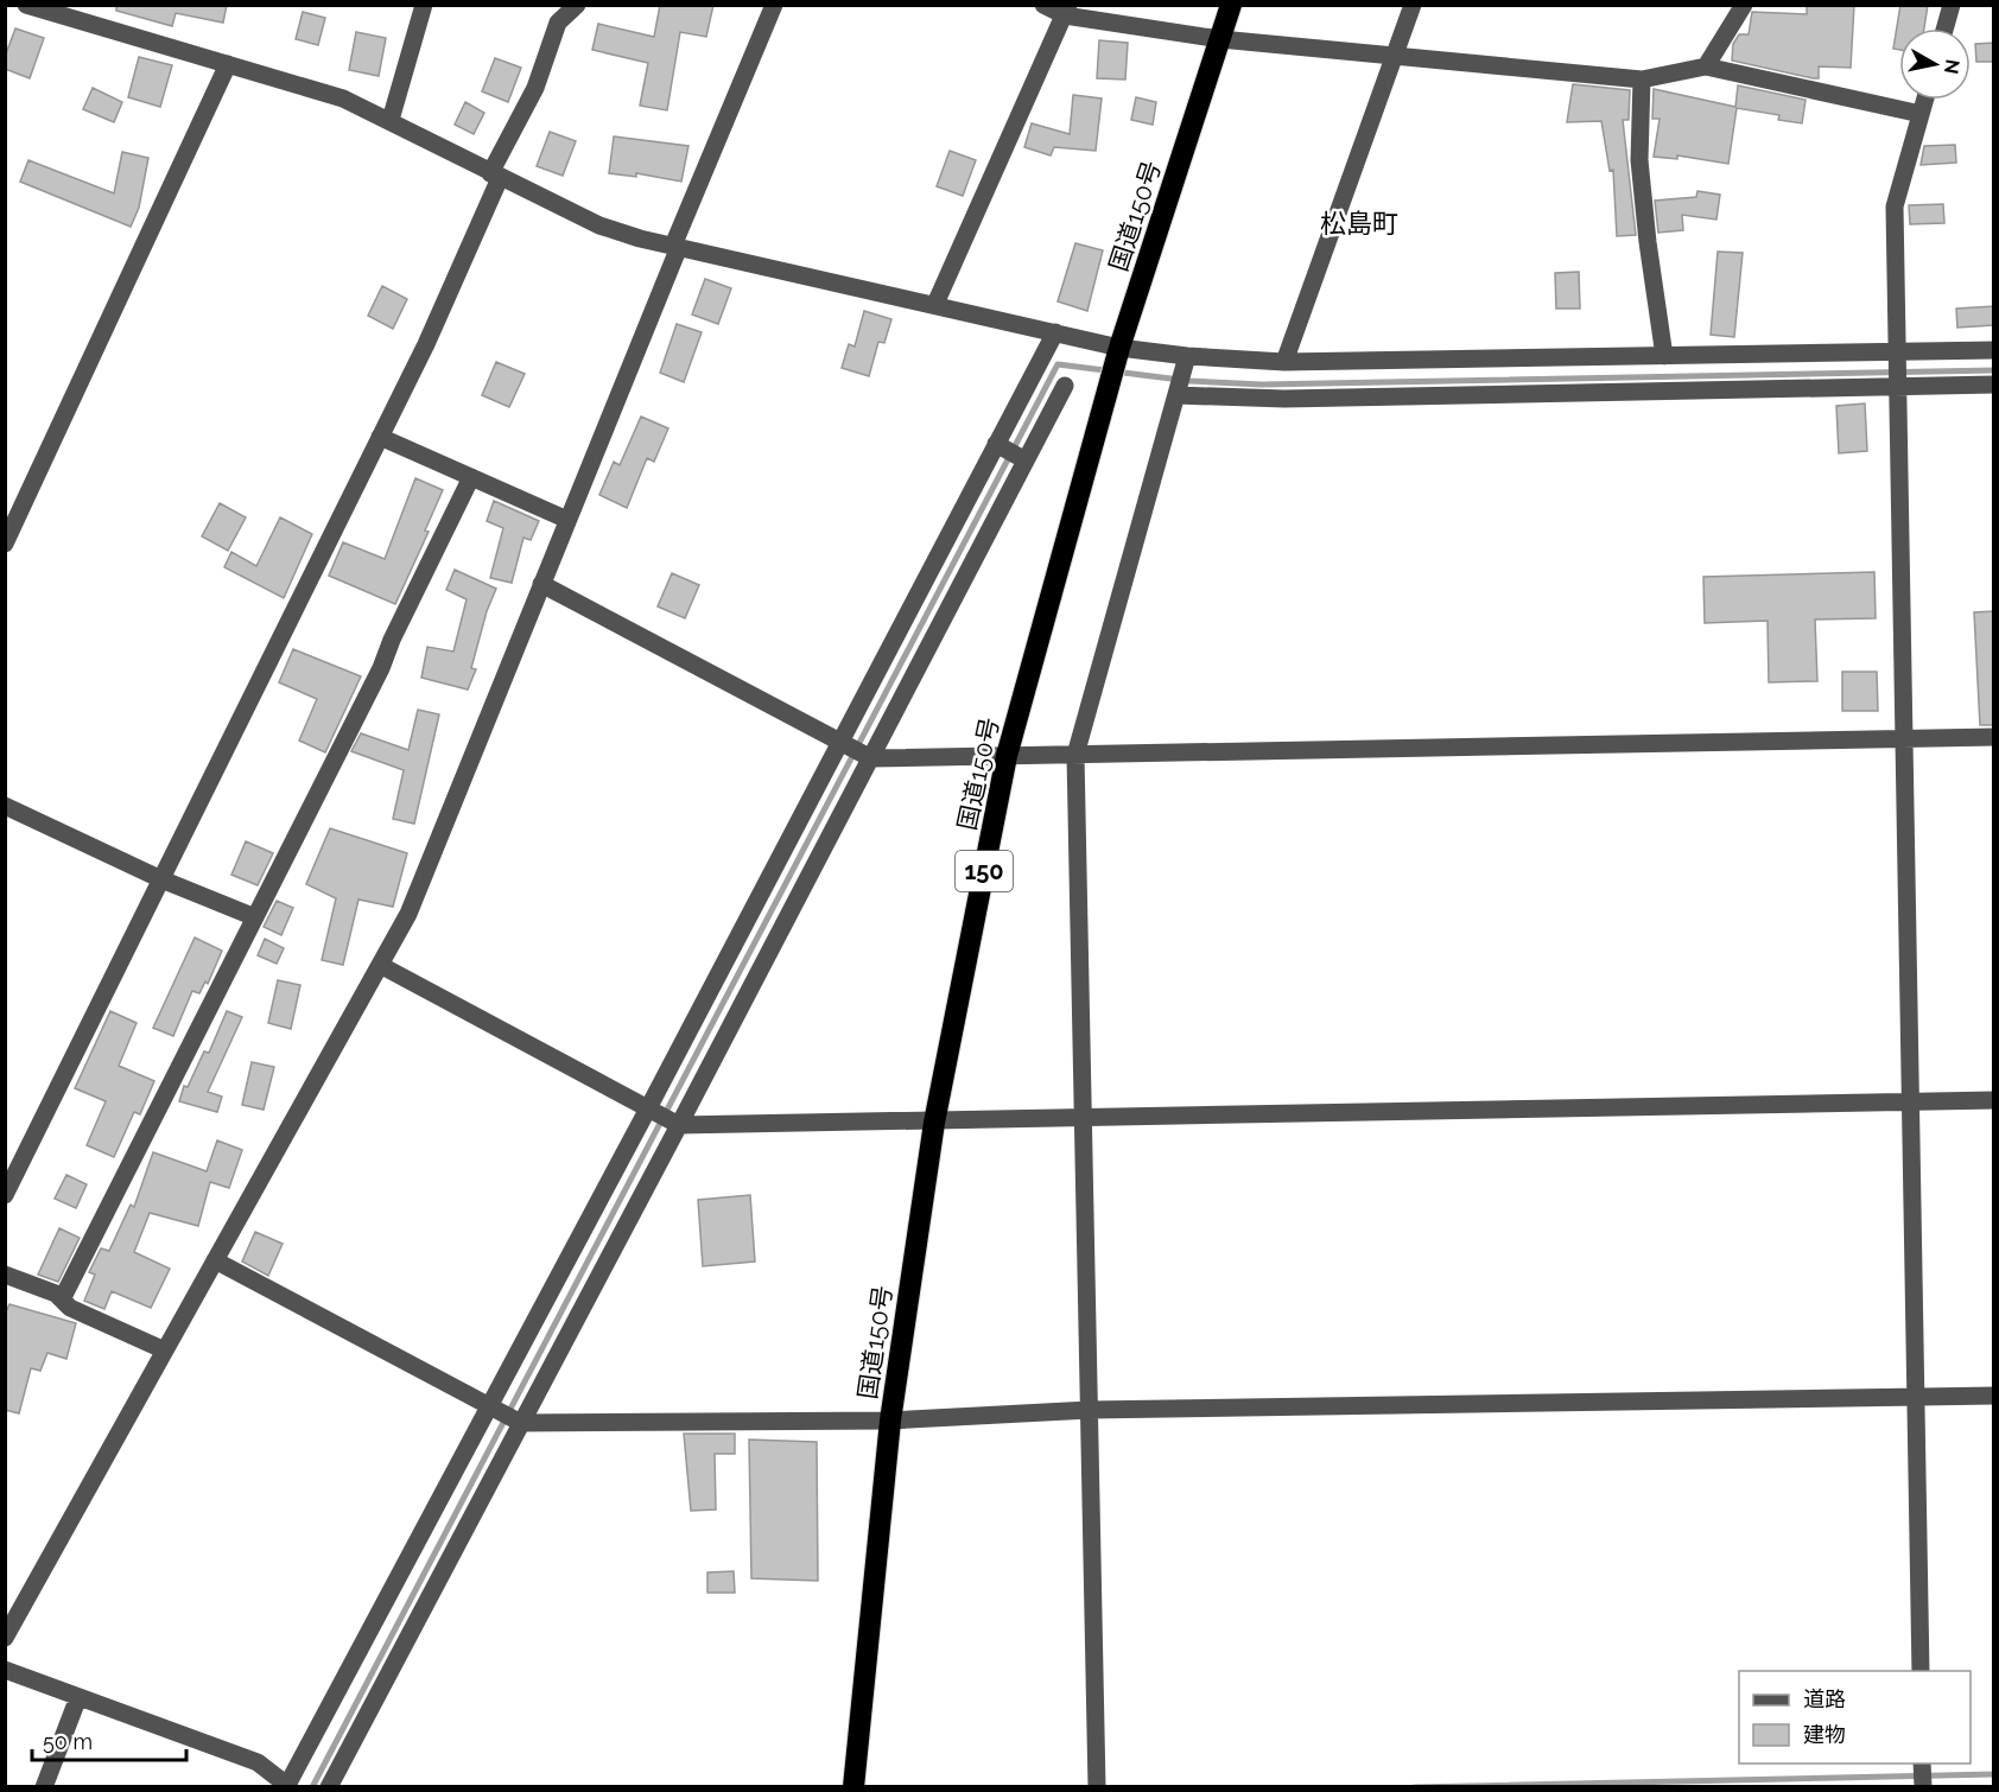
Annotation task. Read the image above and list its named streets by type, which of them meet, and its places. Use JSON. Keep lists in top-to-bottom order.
{
  "streets": {
    "highway": ["国道150号", "150"]
  },
  "districts": ["松島町"],
  "legend": ["道路", "建物"],
  "scale_bar": "50 m",
  "north": "right"
}
